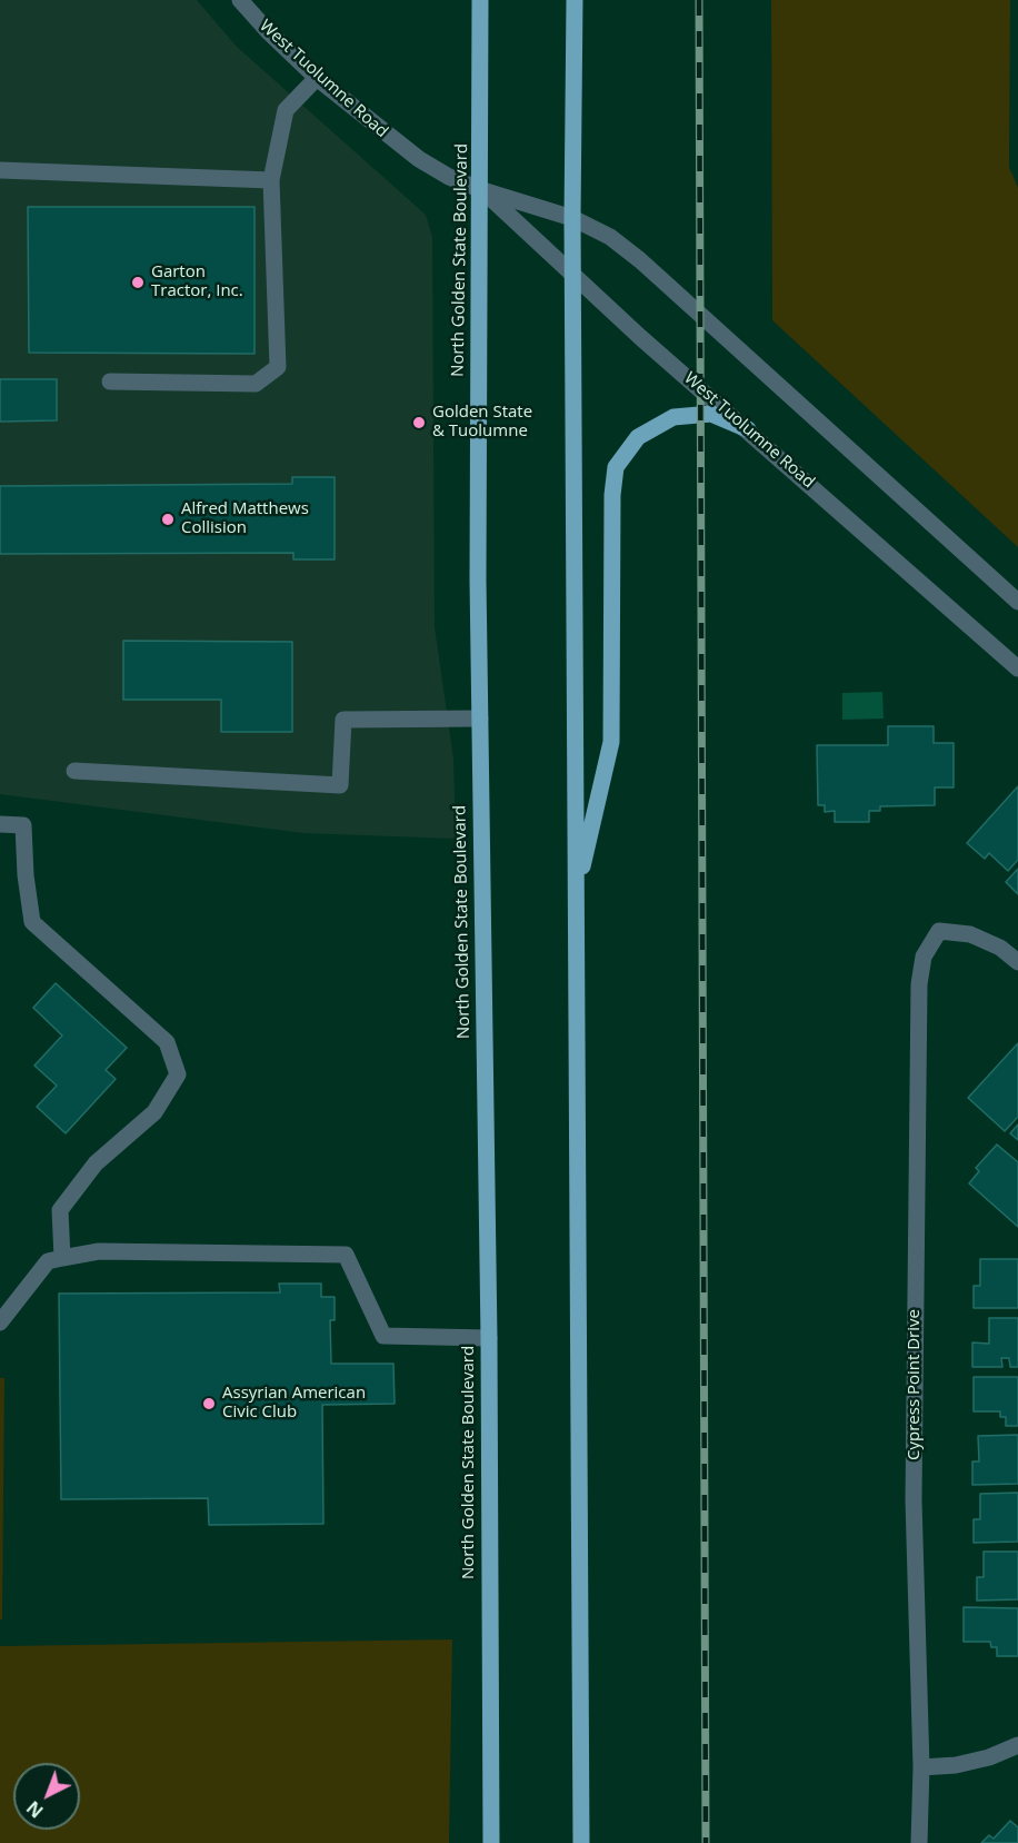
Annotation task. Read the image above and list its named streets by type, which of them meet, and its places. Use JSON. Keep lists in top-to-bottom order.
{
  "streets": {
    "main road": ["North Golden State Boulevard"],
    "street": ["West Tuolumne Road", "Cypress Point Drive"]
  },
  "crossings": [
    ["West Tuolumne Road", "North Golden State Boulevard"]
  ],
  "places": [
    "Garton Tractor, Inc.",
    "Golden State & Tuolumne",
    "Alfred Matthews Collision",
    "Assyrian American Civic Club"
  ],
  "north": "bottom left"
}
